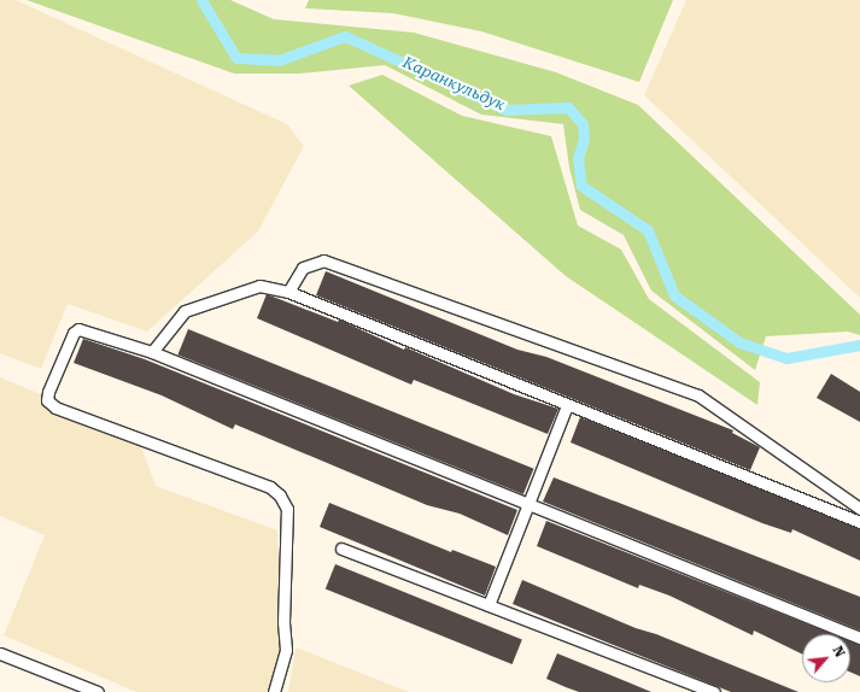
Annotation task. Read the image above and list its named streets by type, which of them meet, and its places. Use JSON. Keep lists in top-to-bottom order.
{
  "water": ["Каранкульдук"],
  "north": "top right"
}
